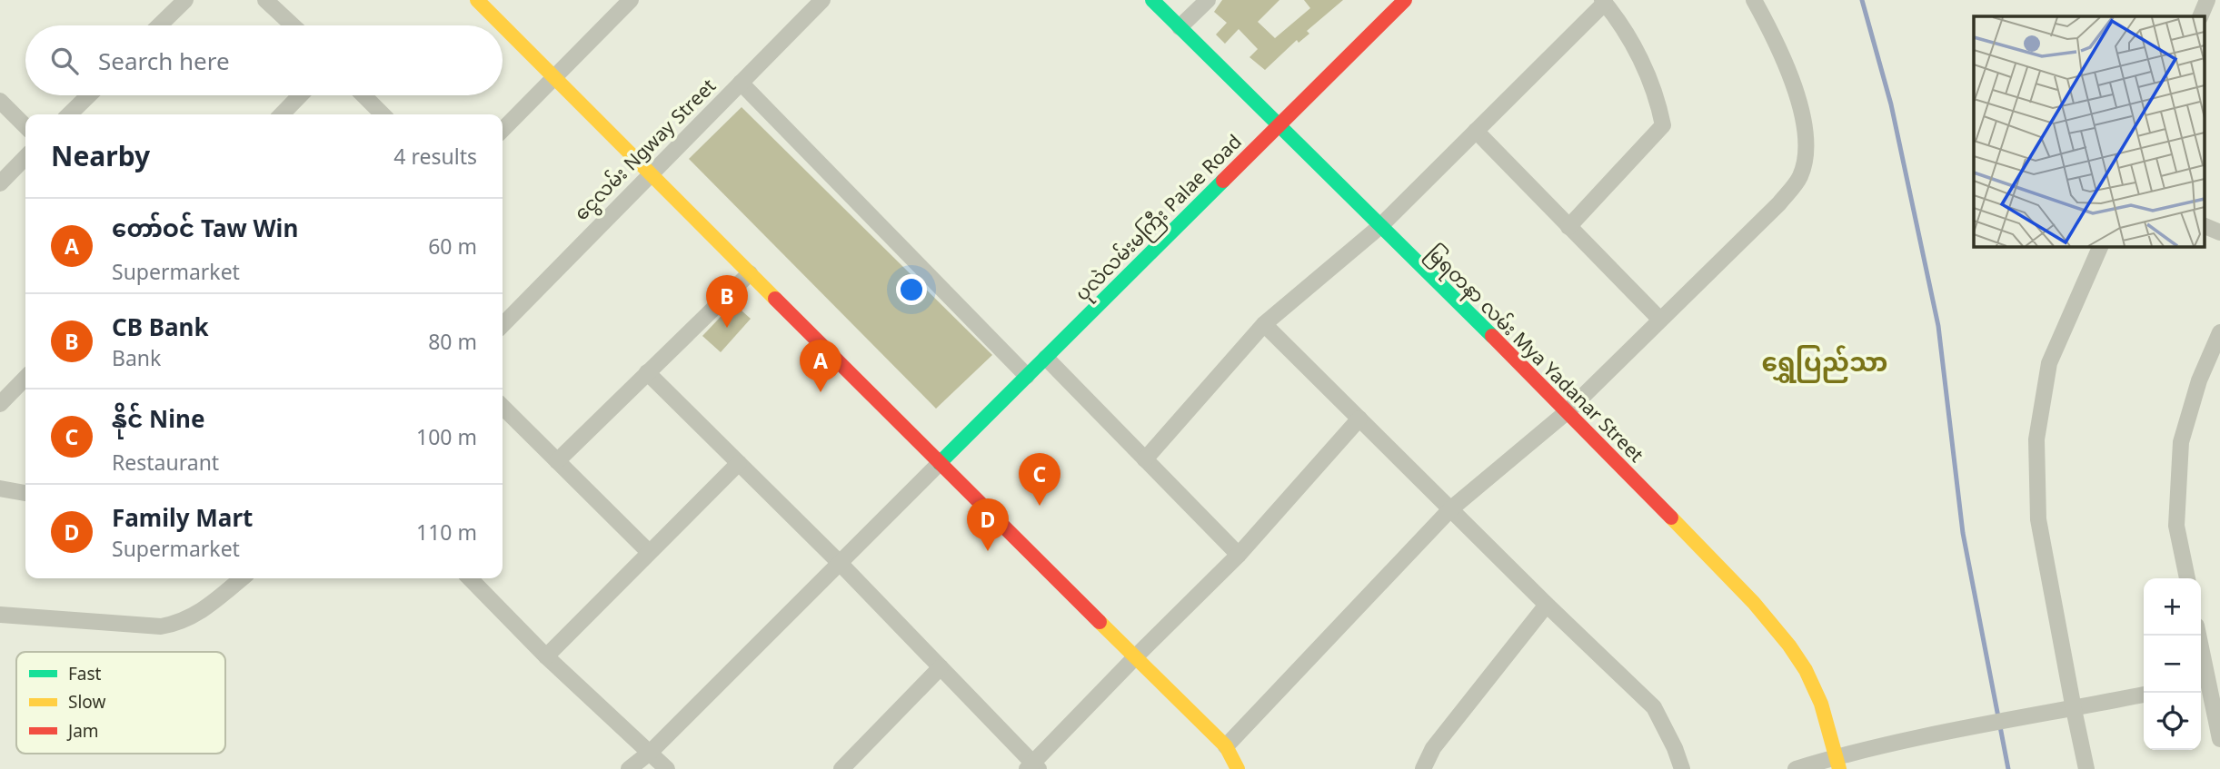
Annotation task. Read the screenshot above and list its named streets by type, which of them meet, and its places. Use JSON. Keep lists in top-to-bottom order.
{
  "streets": {
    "street": ["ငွေလမ်း Ngway Street", "ပုလဲလမ်းမကြီး Palae Road", "မြရတနာ လမ်း Mya Yadanar Street"]
  },
  "crossings": [
    ["ပုလဲလမ်းမကြီး Palae Road", "မြရတနာ လမ်း Mya Yadanar Street"]
  ],
  "districts": ["ရွှေပြည်သာ"],
  "legend": ["Fast", "Slow", "Jam"],
  "page": {
    "search": "Search here",
    "heading": ["Nearby", "4 results"],
    "list": [
      {
        "mark": "A",
        "name": "တော်ဝင် Taw Win",
        "note": "Supermarket",
        "value": "60 m"
      },
      {
        "mark": "B",
        "name": "CB Bank",
        "note": "Bank",
        "value": "80 m"
      },
      {
        "mark": "C",
        "name": "နိုင် Nine",
        "note": "Restaurant",
        "value": "100 m"
      },
      {
        "mark": "D",
        "name": "Family Mart",
        "note": "Supermarket",
        "value": "110 m"
      }
    ],
    "pins": [
      "B",
      "A",
      "C",
      "D"
    ],
    "map_buttons": ["+", "−"]
  }
}
